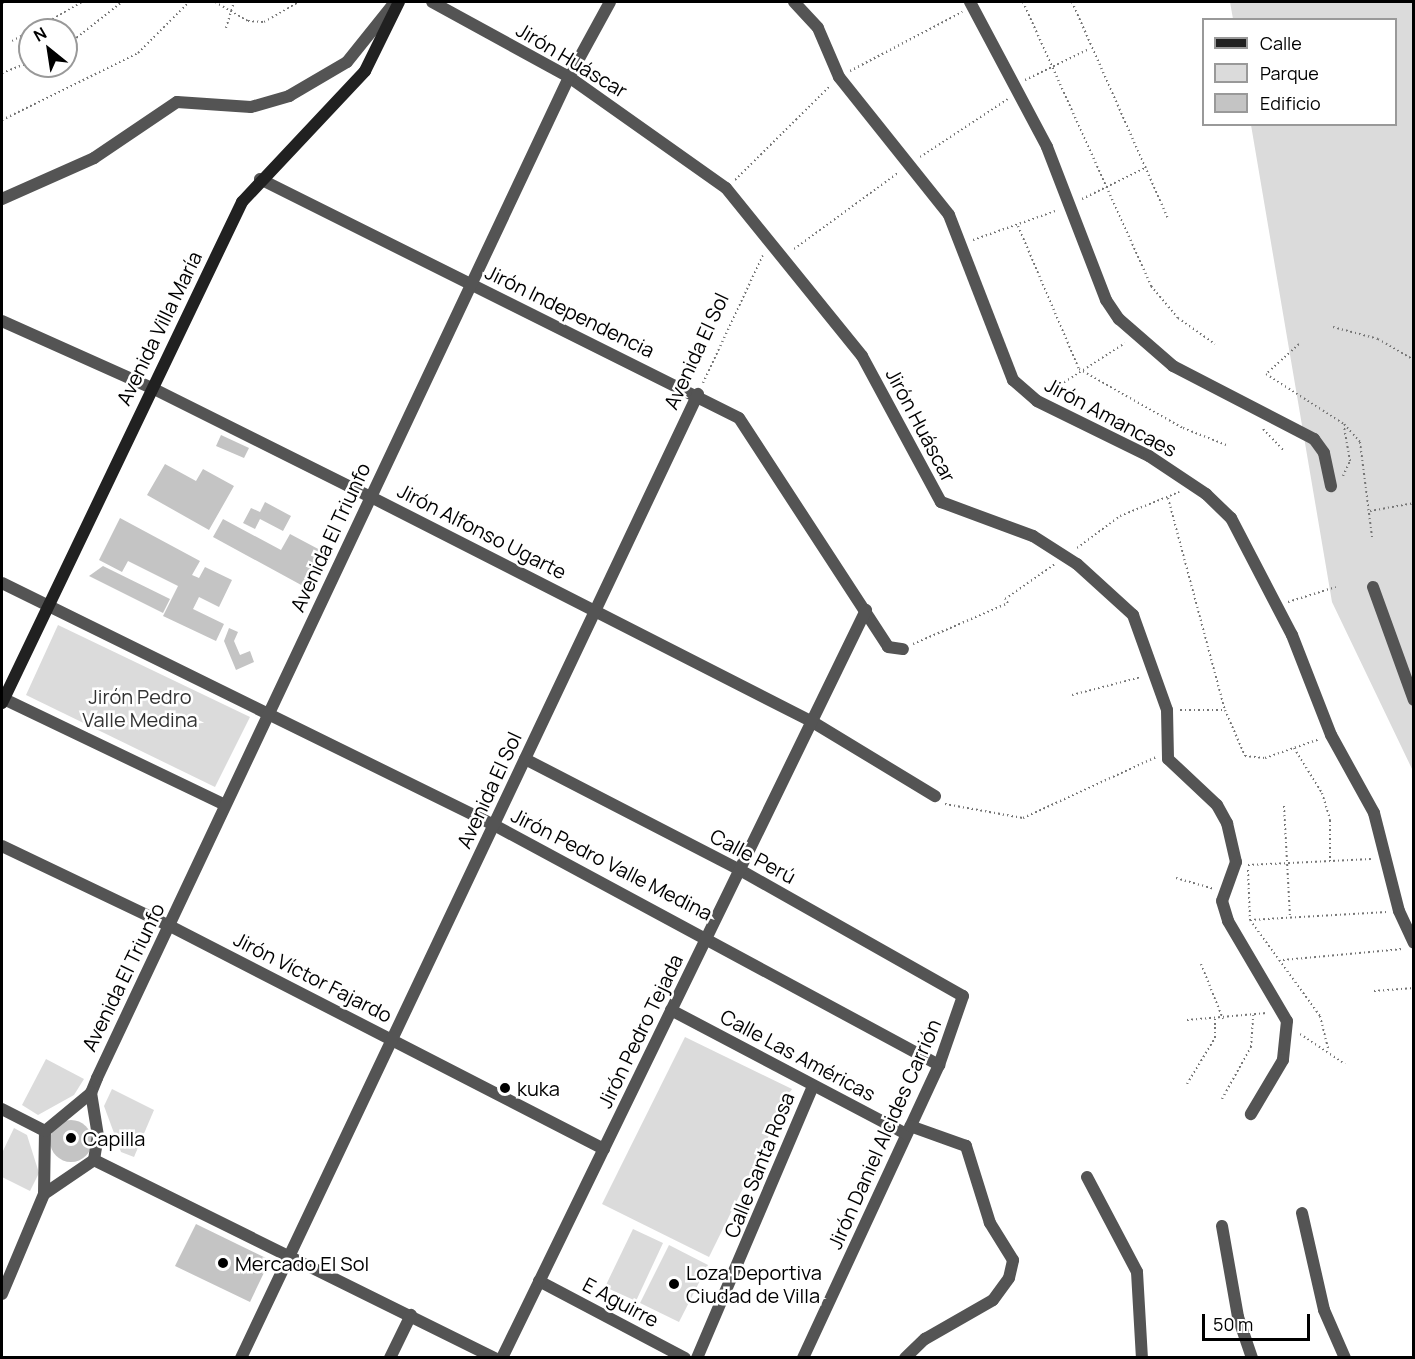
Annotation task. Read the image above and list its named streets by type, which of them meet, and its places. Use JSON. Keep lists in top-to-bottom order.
{
  "streets": {
    "main road": ["Avenida Villa María"],
    "street": [
      "Jirón Huáscar",
      "Jirón Independencia",
      "Avenida El Sol",
      "Jirón Amancaes",
      "Jirón Alfonso Ugarte",
      "Avenida El Triunfo",
      "Calle Perú",
      "Jirón Pedro Valle Medina",
      "Jirón Víctor Fajardo",
      "Jirón Pedro Tejada",
      "Calle Las Américas",
      "Jirón Daniel Alcides Carrión",
      "Calle Santa Rosa",
      "E Aguirre"
    ]
  },
  "crossings": [
    ["Jirón Huáscar", "Avenida El Sol"],
    ["Jirón Huáscar", "Avenida El Triunfo"],
    ["Jirón Independencia", "Avenida Villa María"],
    ["Jirón Independencia", "Avenida El Sol"],
    ["Jirón Independencia", "Avenida El Triunfo"],
    ["Avenida Villa María", "Jirón Alfonso Ugarte"],
    ["Avenida Villa María", "Jirón Pedro Valle Medina"],
    ["Avenida El Sol", "Jirón Alfonso Ugarte"],
    ["Avenida El Sol", "Calle Perú"],
    ["Avenida El Sol", "Jirón Pedro Valle Medina"],
    ["Avenida El Sol", "Jirón Víctor Fajardo"],
    ["Jirón Alfonso Ugarte", "Avenida El Triunfo"],
    ["Jirón Alfonso Ugarte", "Jirón Pedro Tejada"],
    ["Avenida El Triunfo", "Jirón Pedro Valle Medina"],
    ["Avenida El Triunfo", "Jirón Víctor Fajardo"],
    ["Calle Perú", "Jirón Pedro Tejada"],
    ["Calle Perú", "Jirón Daniel Alcides Carrión"],
    ["Jirón Pedro Valle Medina", "Jirón Pedro Tejada"],
    ["Jirón Pedro Valle Medina", "Jirón Daniel Alcides Carrión"],
    ["Jirón Víctor Fajardo", "Jirón Pedro Tejada"],
    ["Jirón Pedro Tejada", "Calle Las Américas"],
    ["Jirón Pedro Tejada", "E Aguirre"],
    ["Calle Las Américas", "Jirón Daniel Alcides Carrión"],
    ["Calle Las Américas", "Calle Santa Rosa"]
  ],
  "parks": ["Jirón Pedro Valle Medina"],
  "places": [
    "kuka",
    "Capilla",
    "Mercado El Sol",
    "Loza Deportiva Ciudad de Villa"
  ],
  "legend": ["Calle", "Parque", "Edificio"],
  "scale_bar": "50 m",
  "north": "top left"
}
